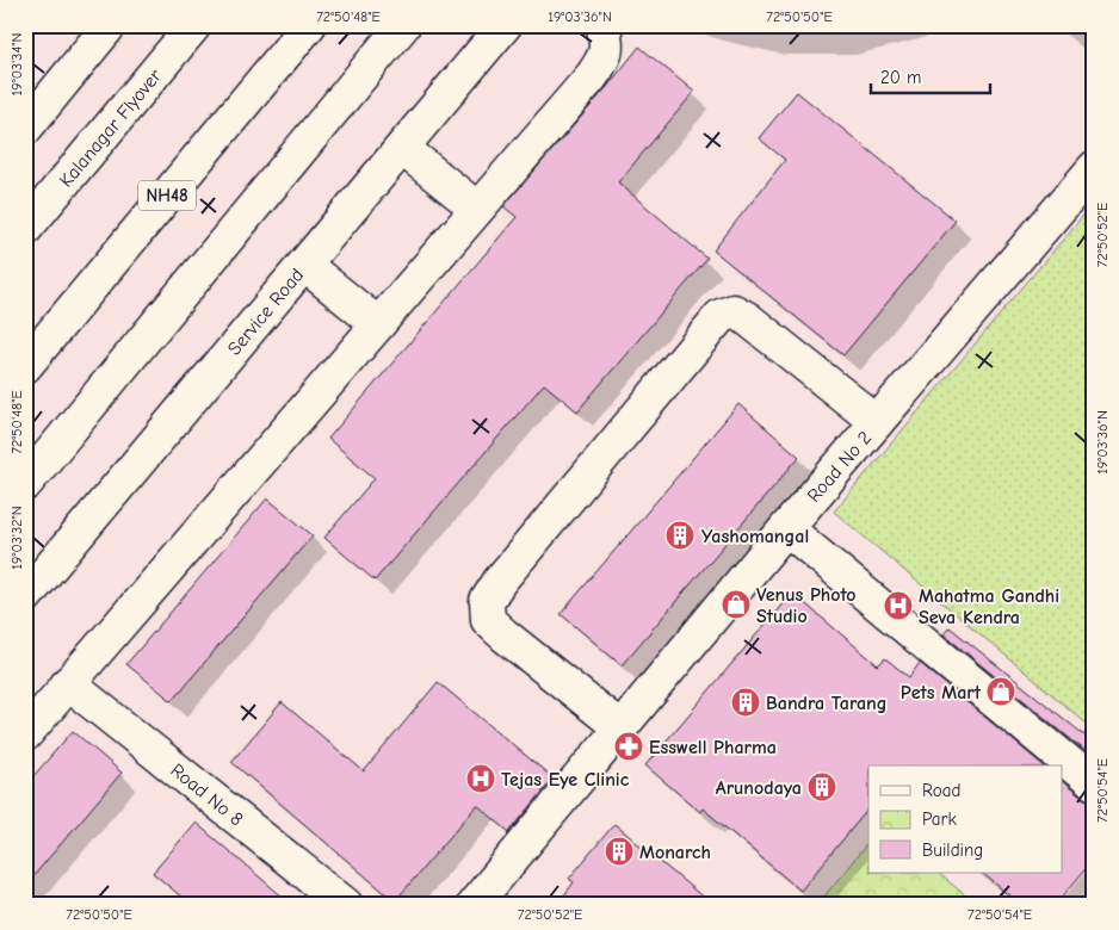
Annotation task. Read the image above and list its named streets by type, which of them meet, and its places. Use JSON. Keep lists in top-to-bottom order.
{
  "streets": {
    "main road": [
      "Kalanagar Flyover",
      "NH48",
      "Service Road",
      "Road No 2",
      "Road No 8"
    ]
  },
  "places": {
    "building": [
      "Yashomangal",
      "Bandra Tarang",
      "Arunodaya",
      "Monarch"
    ],
    "shop": ["Venus Photo Studio", "Pets Mart"],
    "hospital": ["Mahatma Gandhi Seva Kendra", "Tejas Eye Clinic"],
    "pharmacy": ["Esswell Pharma"]
  },
  "legend": ["Road", "Park", "Building"],
  "scale_bar": "20 m",
  "coordinates": [
    "72°50'48\"E",
    "19°03'36\"N",
    "72°50'50\"E",
    "19°03'34\"N",
    "72°50'52\"E",
    "19°03'32\"N",
    "72°50'54\"E"
  ]
}
